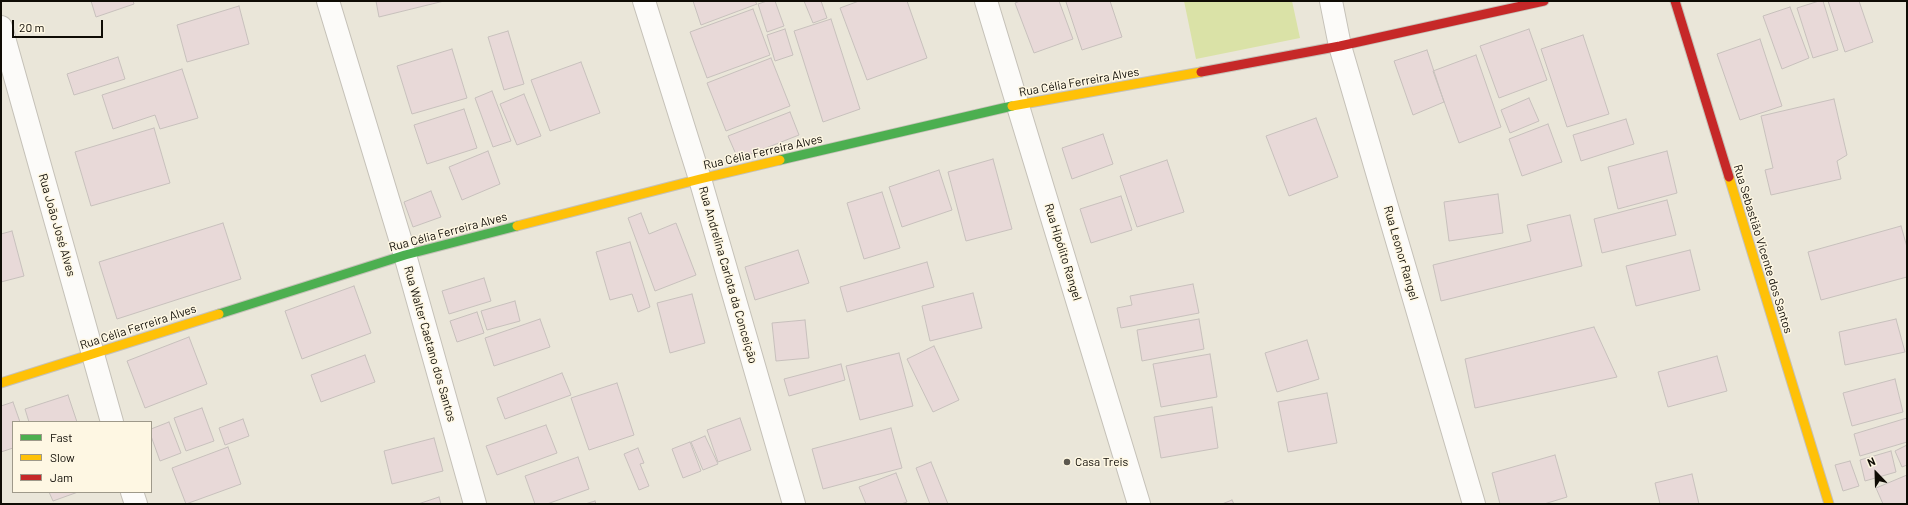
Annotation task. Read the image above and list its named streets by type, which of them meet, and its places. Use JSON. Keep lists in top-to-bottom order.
{
  "streets": {
    "street": [
      "Rua Célia Ferreira Alves",
      "Rua João José Alves",
      "Rua Sebastião Vicente dos Santos",
      "Rua Hipólito Rangel",
      "Rua Leonor Rangel",
      "Rua Andrelina Carlota da Conceição",
      "Rua Walter Caetano dos Santos"
    ]
  },
  "crossings": [
    ["Rua Célia Ferreira Alves", "Rua João José Alves"],
    ["Rua Célia Ferreira Alves", "Rua Hipólito Rangel"],
    ["Rua Célia Ferreira Alves", "Rua Leonor Rangel"],
    ["Rua Célia Ferreira Alves", "Rua Andrelina Carlota da Conceição"],
    ["Rua Célia Ferreira Alves", "Rua Walter Caetano dos Santos"]
  ],
  "places": ["Casa Treis"],
  "legend": ["Fast", "Slow", "Jam"],
  "scale_bar": "20 m",
  "north": "top left"
}
